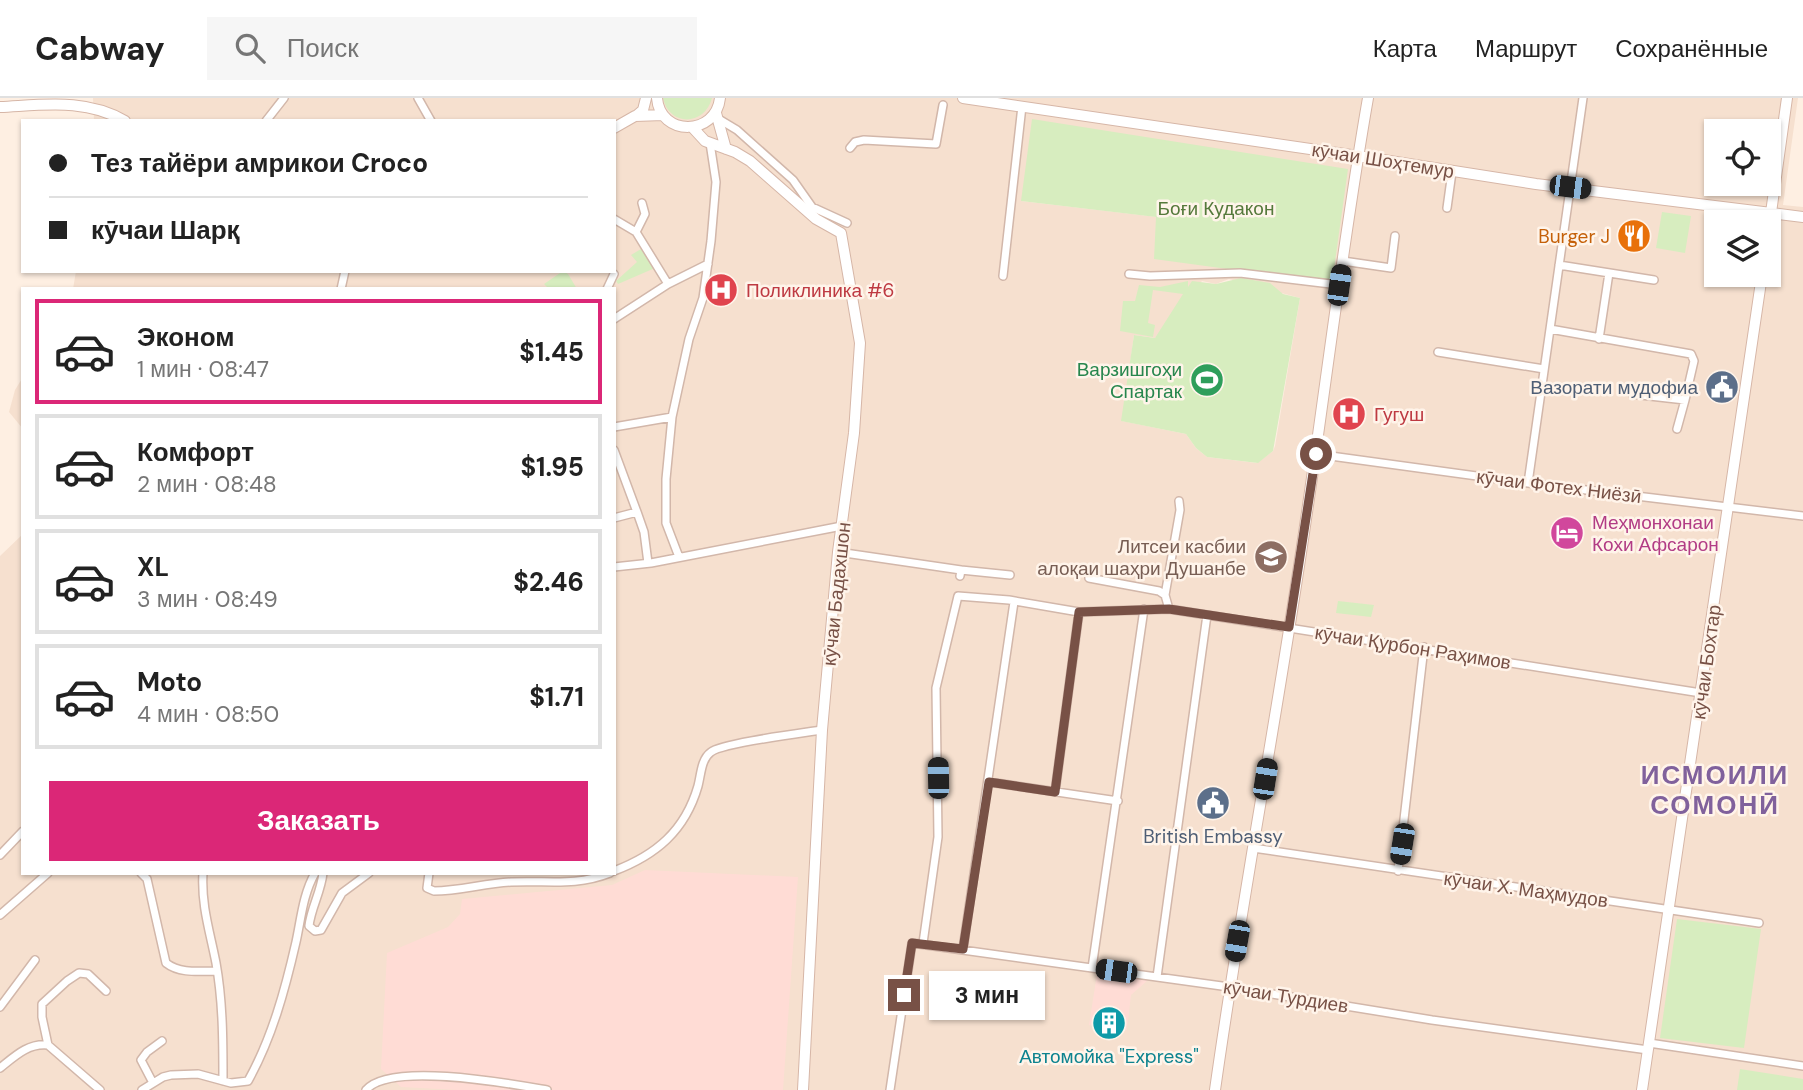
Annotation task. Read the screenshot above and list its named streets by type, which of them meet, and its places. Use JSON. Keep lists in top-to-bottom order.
{
  "streets": {
    "main road": ["кӯчаи Шоҳтемур", "кӯчаи Бадахшон", "кӯчаи Бохтар"],
    "street": [
      "кӯчаи Фотех Ниёзӣ",
      "кӯчаи Қурбон Раҳимов",
      "кӯчаи Х. Маҳмудов",
      "кӯчаи Турдиев"
    ]
  },
  "crossings": [
    ["кӯчаи Фотех Ниёзӣ", "кӯчаи Бохтар"],
    ["кӯчаи Қурбон Раҳимов", "кӯчаи Бохтар"],
    ["кӯчаи Қурбон Раҳимов", "кӯчаи Турдиев"],
    ["кӯчаи Бохтар", "кӯчаи Х. Маҳмудов"],
    ["кӯчаи Бохтар", "кӯчаи Турдиев"]
  ],
  "districts": ["ИСМОИЛИ СОМОНӢ"],
  "parks": ["Боғи Кудакон"],
  "places": {
    "restaurant": ["Burger J"],
    "hospital": ["Поликлиника #6", "Гугуш"],
    "sports": ["Варзишгоҳи Спартак"],
    "public building": ["Вазорати мудофиа", "British Embassy"],
    "hotel": ["Меҳмонхонаи Кохи Афсарон"],
    "school or university": ["Литсеи касбии алоқаи шаҳри Душанбе"],
    "building": ["Автомойка \"Express\""]
  },
  "page": {
    "header": "Cabway",
    "search": "Поиск",
    "nav": ["Карта", "Маршрут", "Сохранённые"],
    "banner": ["Тез тайёри амрикои Croco", "кӯчаи Шарқ"],
    "list": [
      {
        "name": "Эконом",
        "note": "1 мин · 08:47",
        "value": "$1.45"
      },
      {
        "name": "Комфорт",
        "note": "2 мин · 08:48",
        "value": "$1.95"
      },
      {
        "name": "XL",
        "note": "3 мин · 08:49",
        "value": "$2.46"
      },
      {
        "name": "Moto",
        "note": "4 мин · 08:50",
        "value": "$1.71"
      }
    ],
    "buttons": "Заказать",
    "bubble": "3 мин"
  }
}
